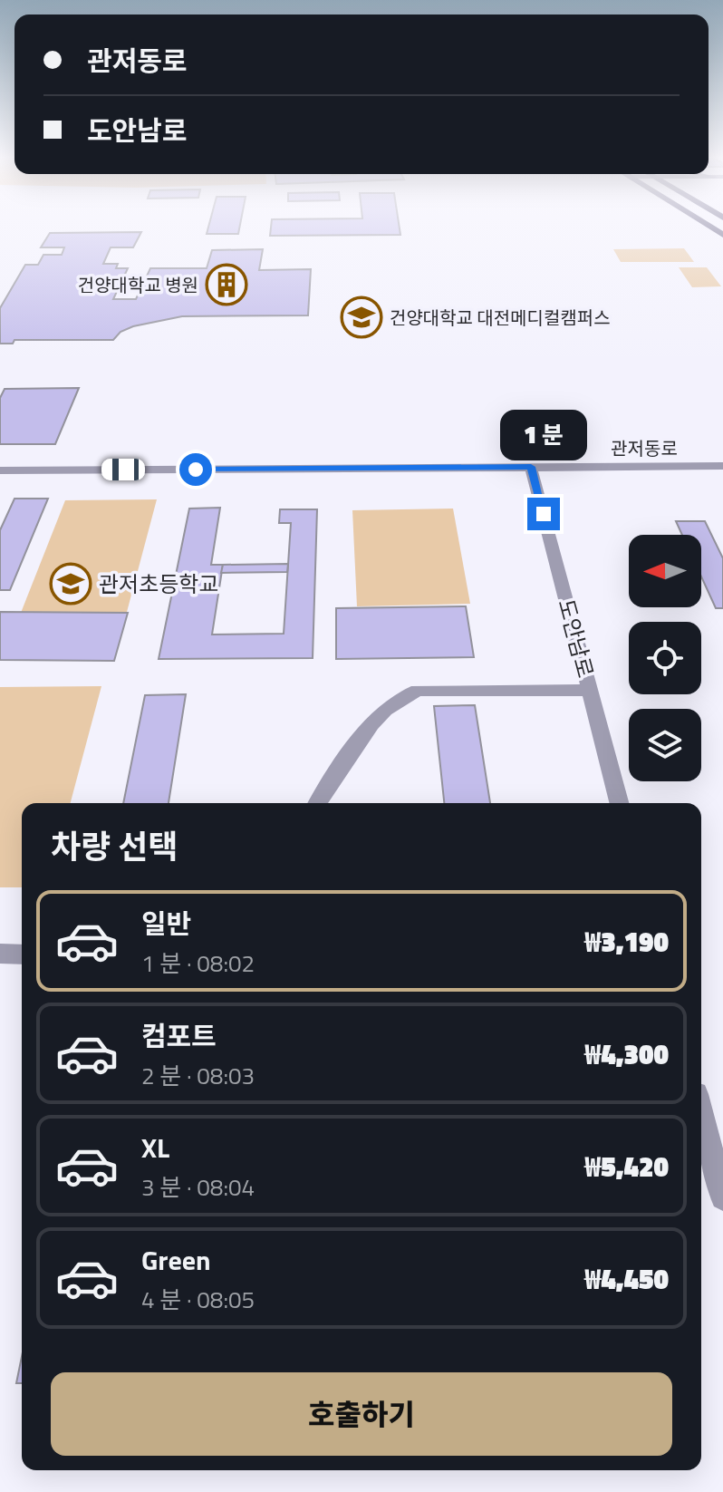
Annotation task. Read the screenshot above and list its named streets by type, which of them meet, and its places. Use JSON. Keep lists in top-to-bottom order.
{
  "streets": {
    "street": ["관저동로", "도안남로"]
  },
  "crossings": [
    ["관저동로", "도안남로"]
  ],
  "places": {
    "building": ["건양대학교 병원"],
    "school or university": ["건양대학교 대전메디컬캠퍼스", "관저초등학교"]
  },
  "north": "left",
  "page": {
    "banner": ["관저동로", "도안남로"],
    "bubble": "1 분",
    "heading": "차량 선택",
    "list": [
      {
        "name": "일반",
        "note": "1 분 · 08:02",
        "value": "₩3,190"
      },
      {
        "name": "컴포트",
        "note": "2 분 · 08:03",
        "value": "₩4,300"
      },
      {
        "name": "XL",
        "note": "3 분 · 08:04",
        "value": "₩5,420"
      },
      {
        "name": "Green",
        "note": "4 분 · 08:05",
        "value": "₩4,450"
      }
    ],
    "buttons": "호출하기"
  }
}
